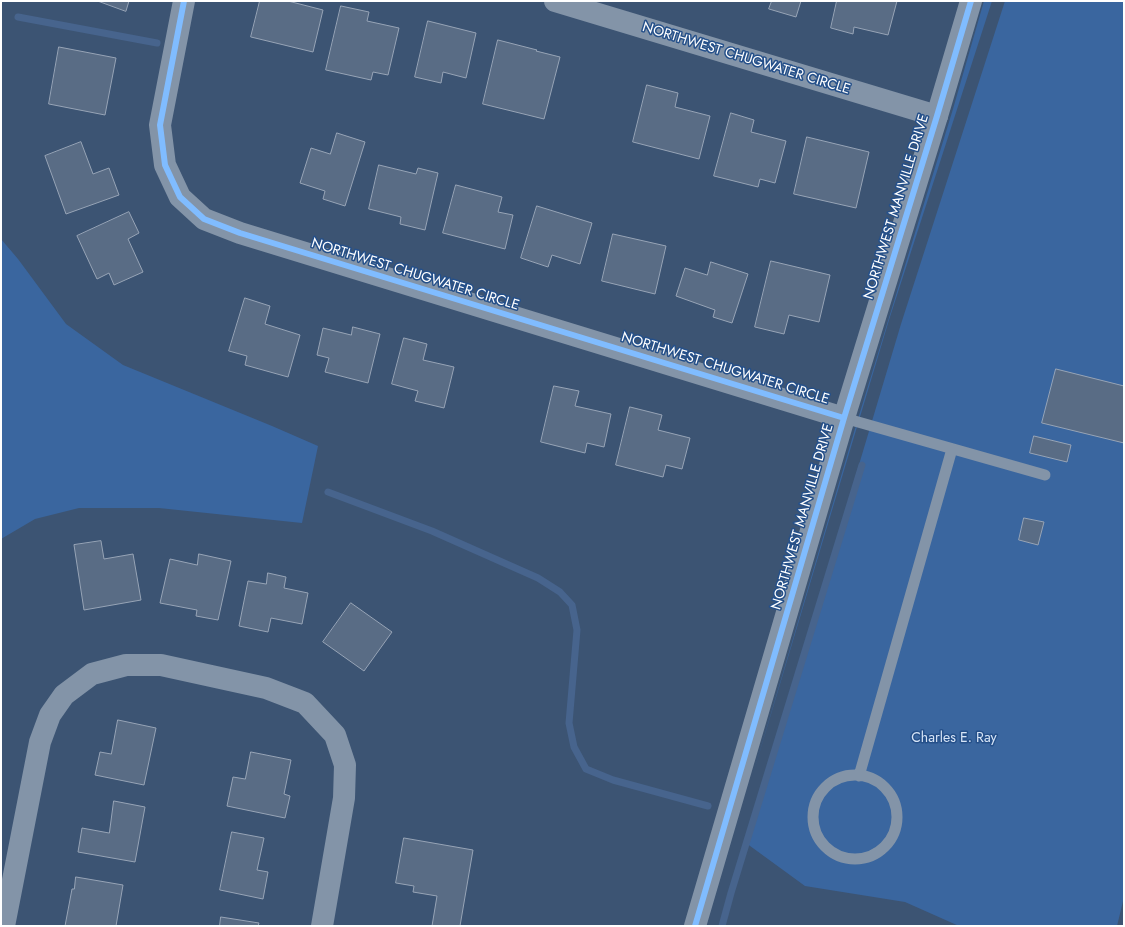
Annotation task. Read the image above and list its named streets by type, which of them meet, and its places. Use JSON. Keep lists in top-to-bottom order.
{
  "streets": {
    "street": ["NORTHWEST CHUGWATER CIRCLE", "NORTHWEST MANVILLE DRIVE"]
  },
  "crossings": [
    ["NORTHWEST CHUGWATER CIRCLE", "NORTHWEST MANVILLE DRIVE"]
  ],
  "parks": ["Charles E. Ray"]
}
